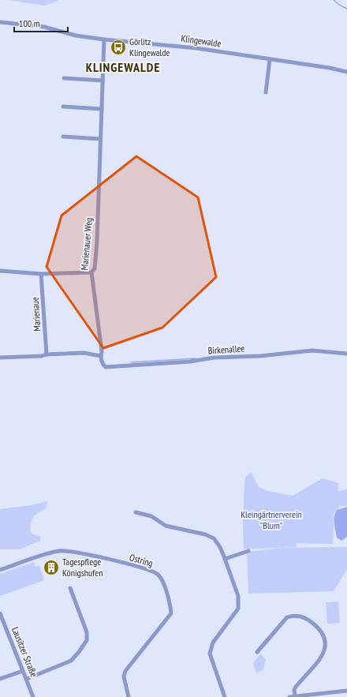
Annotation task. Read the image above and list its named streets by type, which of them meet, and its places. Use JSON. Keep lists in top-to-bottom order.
{
  "streets": {
    "street": [
      "Klingewalde",
      "Marienauer Weg",
      "Marienaue",
      "Birkenallee",
      "Ostring",
      "Lausitzer Straße"
    ]
  },
  "crossings": [
    ["Klingewalde", "Marienauer Weg"],
    ["Marienauer Weg", "Birkenallee"]
  ],
  "districts": ["KLINGEWALDE"],
  "parks": ["Kleingärtnerverein \"Blum\""],
  "places": {
    "bus stop": ["Görlitz Klingewalde"],
    "building": ["Tagespflege Königshufen"]
  },
  "scale_bar": "100 m"
}
